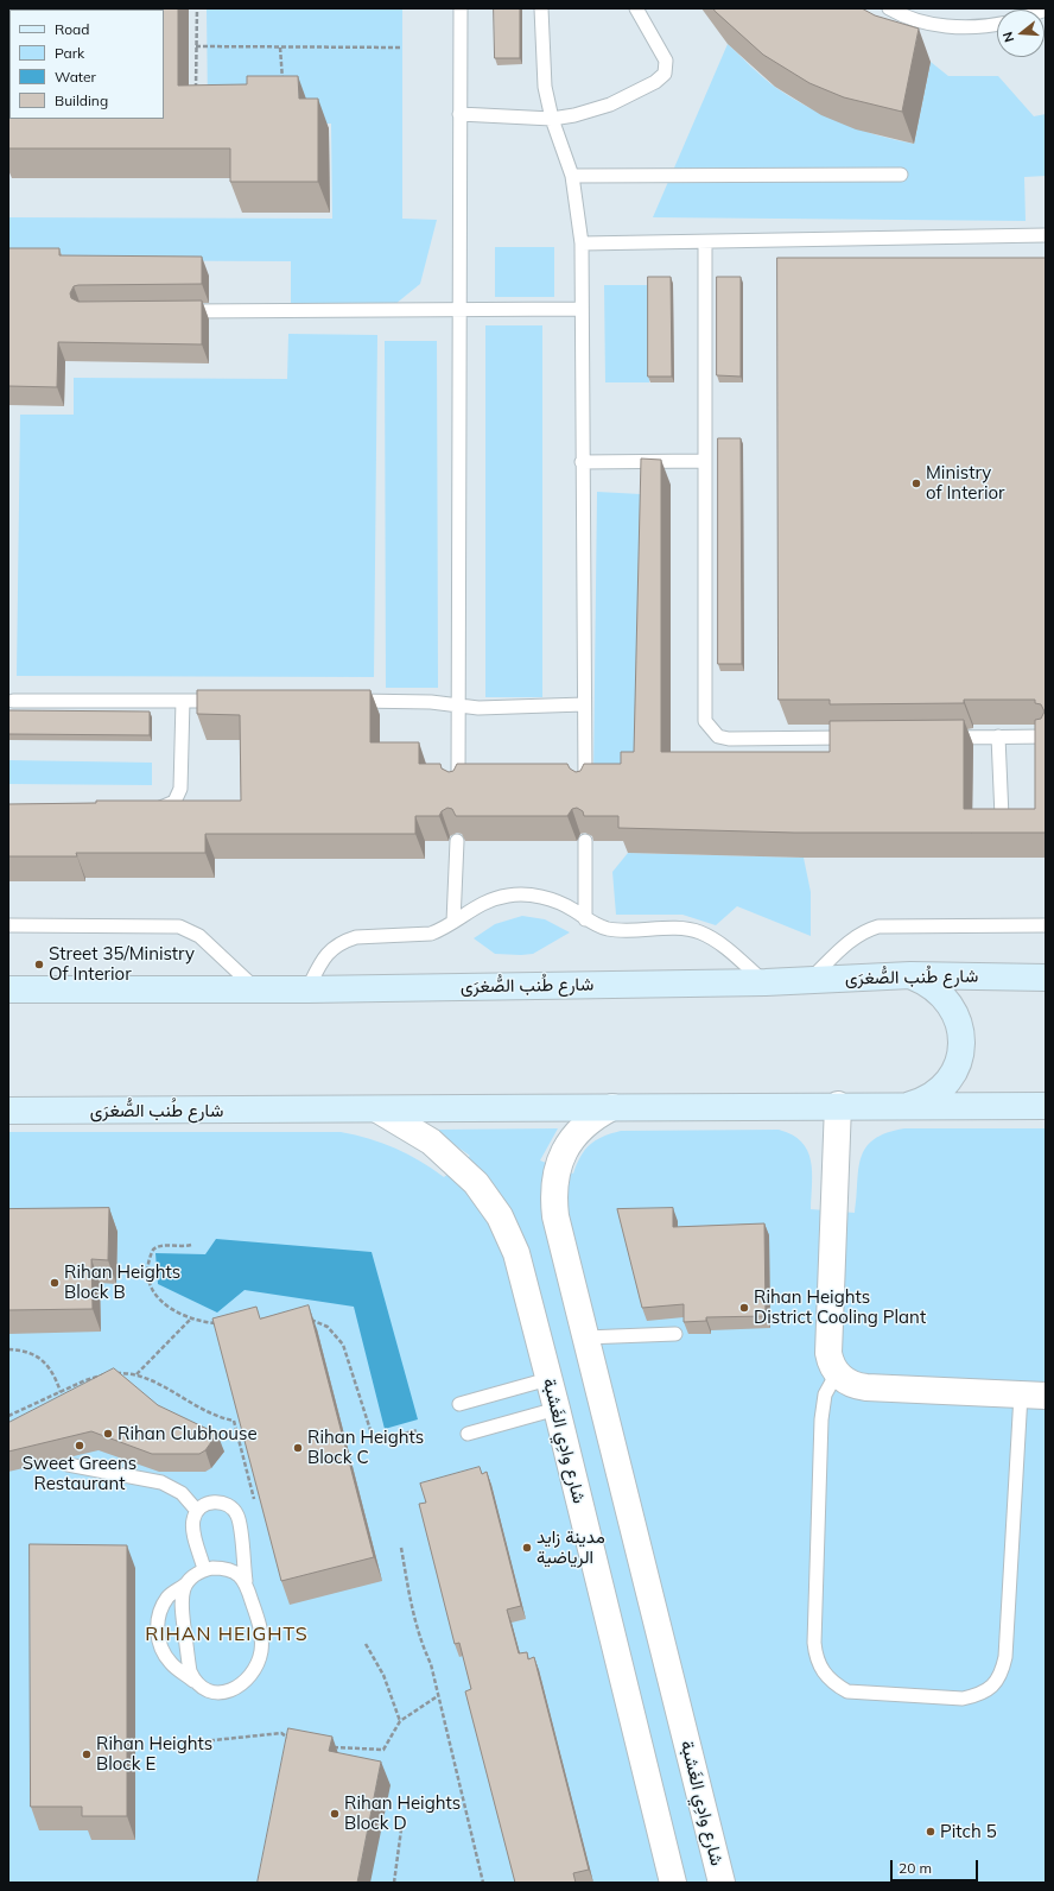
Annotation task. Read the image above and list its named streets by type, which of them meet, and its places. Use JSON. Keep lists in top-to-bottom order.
{
  "streets": {
    "street": ["شارع طُنب الصُّغرَى", "شارع وادِي الغَشبة"]
  },
  "crossings": [
    ["شارع طُنب الصُّغرَى", "شارع وادِي الغَشبة"]
  ],
  "districts": ["RIHAN HEIGHTS"],
  "places": [
    "Ministry of Interior",
    "Street 35/Ministry Of Interior",
    "Rihan Heights Block B",
    "Rihan Heights District Cooling Plant",
    "Rihan Clubhouse",
    "Sweet Greens Restaurant",
    "Rihan Heights Block C",
    "مدينة زايد الرياضية",
    "Rihan Heights Block E",
    "Rihan Heights Block D",
    "Pitch 5"
  ],
  "legend": [
    "Road",
    "Park",
    "Water",
    "Building"
  ],
  "scale_bar": "20 m",
  "north": "left"
}
